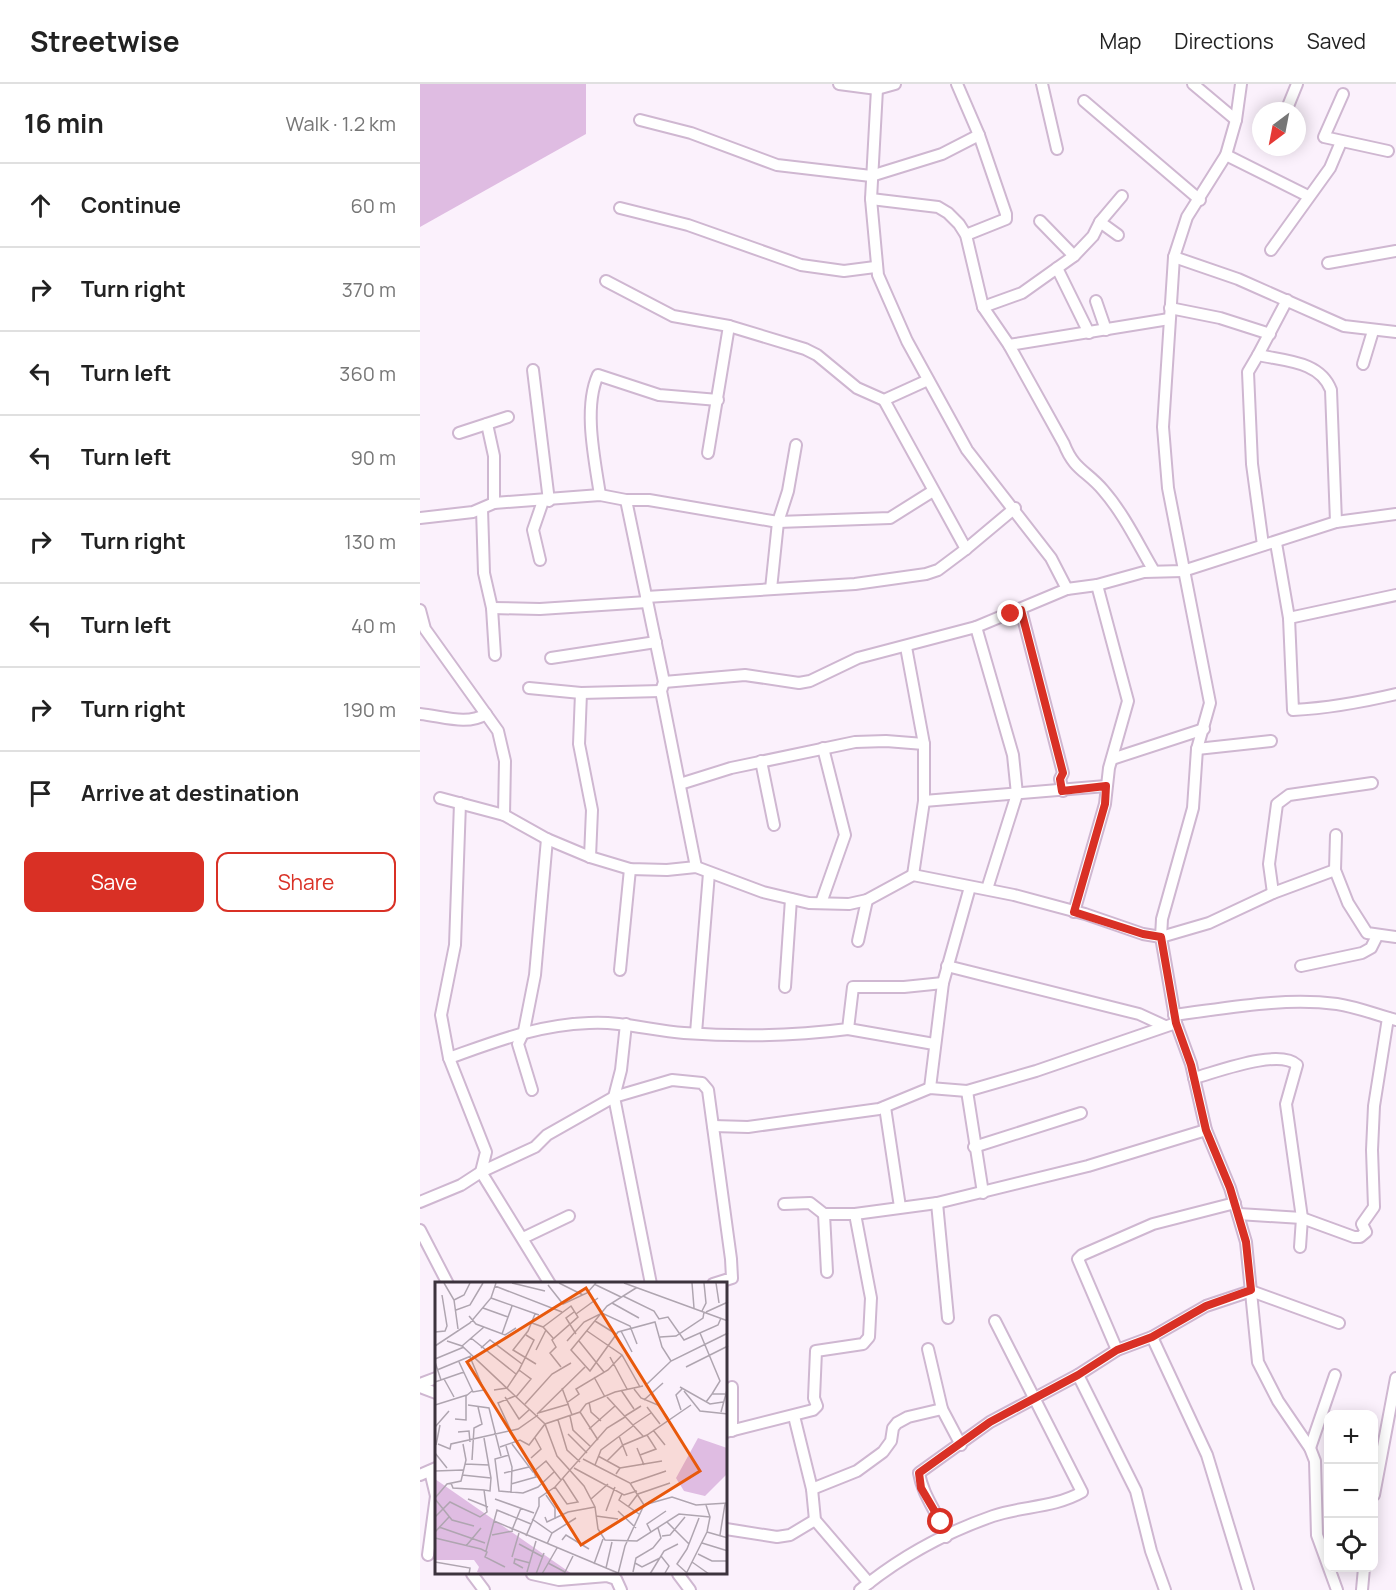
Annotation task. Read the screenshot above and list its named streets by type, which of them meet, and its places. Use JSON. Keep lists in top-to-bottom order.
{
  "north": "bottom left",
  "page": {
    "header": "Streetwise",
    "nav": ["Map", "Directions", "Saved"],
    "heading": ["16 min", "Walk · 1.2 km"],
    "list": [
      ["Continue", "60 m"],
      ["Turn right", "370 m"],
      ["Turn left", "360 m"],
      ["Turn left", "90 m"],
      ["Turn right", "130 m"],
      ["Turn left", "40 m"],
      ["Turn right", "190 m"],
      "Arrive at destination"
    ],
    "buttons": ["Save", "Share"],
    "map_buttons": ["+", "−"]
  }
}
